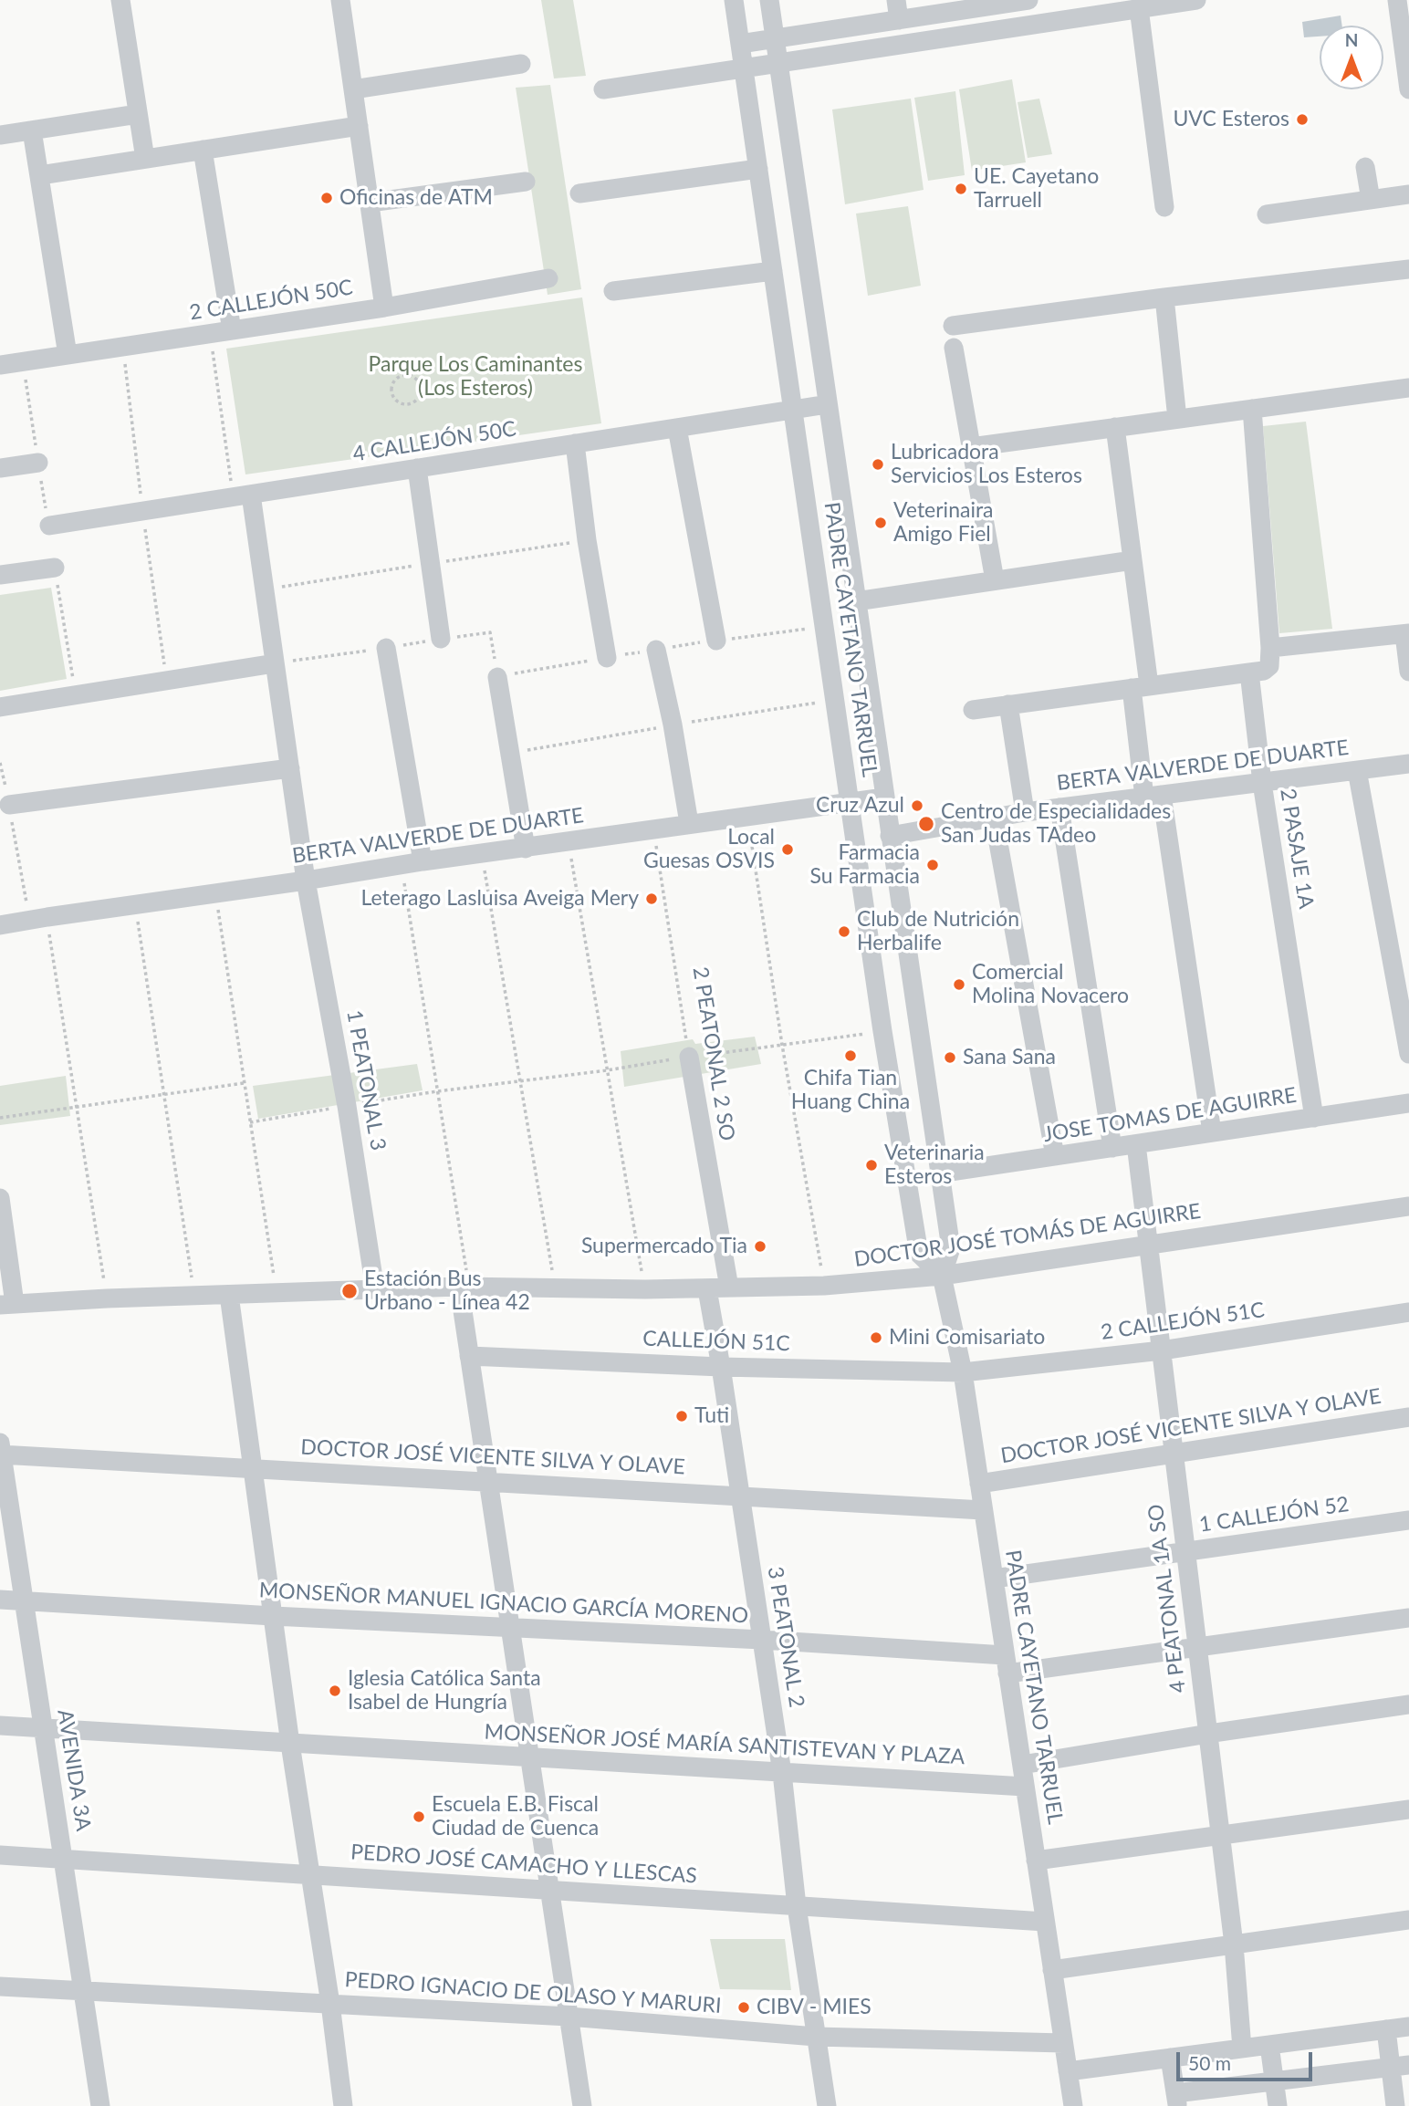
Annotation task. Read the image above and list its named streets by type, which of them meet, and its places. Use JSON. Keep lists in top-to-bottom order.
{
  "streets": {
    "street": [
      "2 CALLEJÓN 50C",
      "4 CALLEJÓN 50C",
      "PADRE CAYETANO TARRUEL",
      "BERTA VALVERDE DE DUARTE",
      "2 PASAJE 1A",
      "2 PEATONAL 2 SO",
      "1 PEATONAL 3",
      "JOSE TOMAS DE AGUIRRE",
      "DOCTOR JOSÉ TOMÁS DE AGUIRRE",
      "2 CALLEJÓN 51C",
      "CALLEJÓN 51C",
      "DOCTOR JOSÉ VICENTE SILVA Y OLAVE",
      "1 CALLEJÓN 52",
      "4 PEATONAL 1A SO",
      "MONSEÑOR MANUEL IGNACIO GARCÍA MORENO",
      "3 PEATONAL 2",
      "MONSEÑOR JOSÉ MARÍA SANTISTEVAN Y PLAZA",
      "AVENIDA 3A",
      "PEDRO JOSÉ CAMACHO Y LLESCAS",
      "PEDRO IGNACIO DE OLASO Y MARURI"
    ]
  },
  "crossings": [
    ["4 CALLEJÓN 50C", "PADRE CAYETANO TARRUEL"],
    ["4 CALLEJÓN 50C", "1 PEATONAL 3"],
    ["PADRE CAYETANO TARRUEL", "BERTA VALVERDE DE DUARTE"],
    ["PADRE CAYETANO TARRUEL", "JOSE TOMAS DE AGUIRRE"],
    ["PADRE CAYETANO TARRUEL", "DOCTOR JOSÉ TOMÁS DE AGUIRRE"],
    ["PADRE CAYETANO TARRUEL", "2 CALLEJÓN 51C"],
    ["PADRE CAYETANO TARRUEL", "CALLEJÓN 51C"],
    ["PADRE CAYETANO TARRUEL", "DOCTOR JOSÉ VICENTE SILVA Y OLAVE"],
    ["PADRE CAYETANO TARRUEL", "1 CALLEJÓN 52"],
    ["PADRE CAYETANO TARRUEL", "MONSEÑOR MANUEL IGNACIO GARCÍA MORENO"],
    ["PADRE CAYETANO TARRUEL", "MONSEÑOR JOSÉ MARÍA SANTISTEVAN Y PLAZA"],
    ["PADRE CAYETANO TARRUEL", "PEDRO JOSÉ CAMACHO Y LLESCAS"],
    ["PADRE CAYETANO TARRUEL", "PEDRO IGNACIO DE OLASO Y MARURI"],
    ["BERTA VALVERDE DE DUARTE", "2 PASAJE 1A"],
    ["BERTA VALVERDE DE DUARTE", "2 PEATONAL 2 SO"],
    ["BERTA VALVERDE DE DUARTE", "1 PEATONAL 3"],
    ["2 PASAJE 1A", "JOSE TOMAS DE AGUIRRE"],
    ["2 PEATONAL 2 SO", "DOCTOR JOSÉ TOMÁS DE AGUIRRE"],
    ["1 PEATONAL 3", "DOCTOR JOSÉ TOMÁS DE AGUIRRE"],
    ["JOSE TOMAS DE AGUIRRE", "4 PEATONAL 1A SO"],
    ["DOCTOR JOSÉ TOMÁS DE AGUIRRE", "4 PEATONAL 1A SO"],
    ["DOCTOR JOSÉ TOMÁS DE AGUIRRE", "3 PEATONAL 2"],
    ["2 CALLEJÓN 51C", "CALLEJÓN 51C"],
    ["2 CALLEJÓN 51C", "4 PEATONAL 1A SO"],
    ["CALLEJÓN 51C", "3 PEATONAL 2"],
    ["DOCTOR JOSÉ VICENTE SILVA Y OLAVE", "4 PEATONAL 1A SO"],
    ["DOCTOR JOSÉ VICENTE SILVA Y OLAVE", "3 PEATONAL 2"],
    ["DOCTOR JOSÉ VICENTE SILVA Y OLAVE", "AVENIDA 3A"],
    ["1 CALLEJÓN 52", "4 PEATONAL 1A SO"],
    ["4 PEATONAL 1A SO", "MONSEÑOR MANUEL IGNACIO GARCÍA MORENO"],
    ["MONSEÑOR MANUEL IGNACIO GARCÍA MORENO", "3 PEATONAL 2"],
    ["MONSEÑOR MANUEL IGNACIO GARCÍA MORENO", "AVENIDA 3A"],
    ["3 PEATONAL 2", "MONSEÑOR JOSÉ MARÍA SANTISTEVAN Y PLAZA"],
    ["3 PEATONAL 2", "PEDRO JOSÉ CAMACHO Y LLESCAS"],
    ["3 PEATONAL 2", "PEDRO IGNACIO DE OLASO Y MARURI"],
    ["MONSEÑOR JOSÉ MARÍA SANTISTEVAN Y PLAZA", "AVENIDA 3A"],
    ["AVENIDA 3A", "PEDRO JOSÉ CAMACHO Y LLESCAS"],
    ["AVENIDA 3A", "PEDRO IGNACIO DE OLASO Y MARURI"]
  ],
  "parks": ["Parque Los Caminantes (Los Esteros)"],
  "places": [
    "UVC Esteros",
    "UE. Cayetano Tarruell",
    "Oficinas de ATM",
    "Lubricadora Servicios Los Esteros",
    "Veterinaira Amigo Fiel",
    "Cruz Azul",
    "Centro de Especialidades San Judas TAdeo",
    "Local Guesas OSVIS",
    "Farmacia Su Farmacia",
    "Leterago Lasluisa Aveiga Mery",
    "Club de Nutrición Herbalife",
    "Comercial Molina Novacero",
    "Chifa Tian Huang China",
    "Sana Sana",
    "Veterinaria Esteros",
    "Supermercado Tia",
    "Estación Bus Urbano - Línea 42",
    "Mini Comisariato",
    "Tuti",
    "Iglesia Católica Santa Isabel de Hungría",
    "Escuela E.B. Fiscal Ciudad de Cuenca",
    "CIBV - MIES"
  ],
  "scale_bar": "50 m",
  "north": "top"
}
